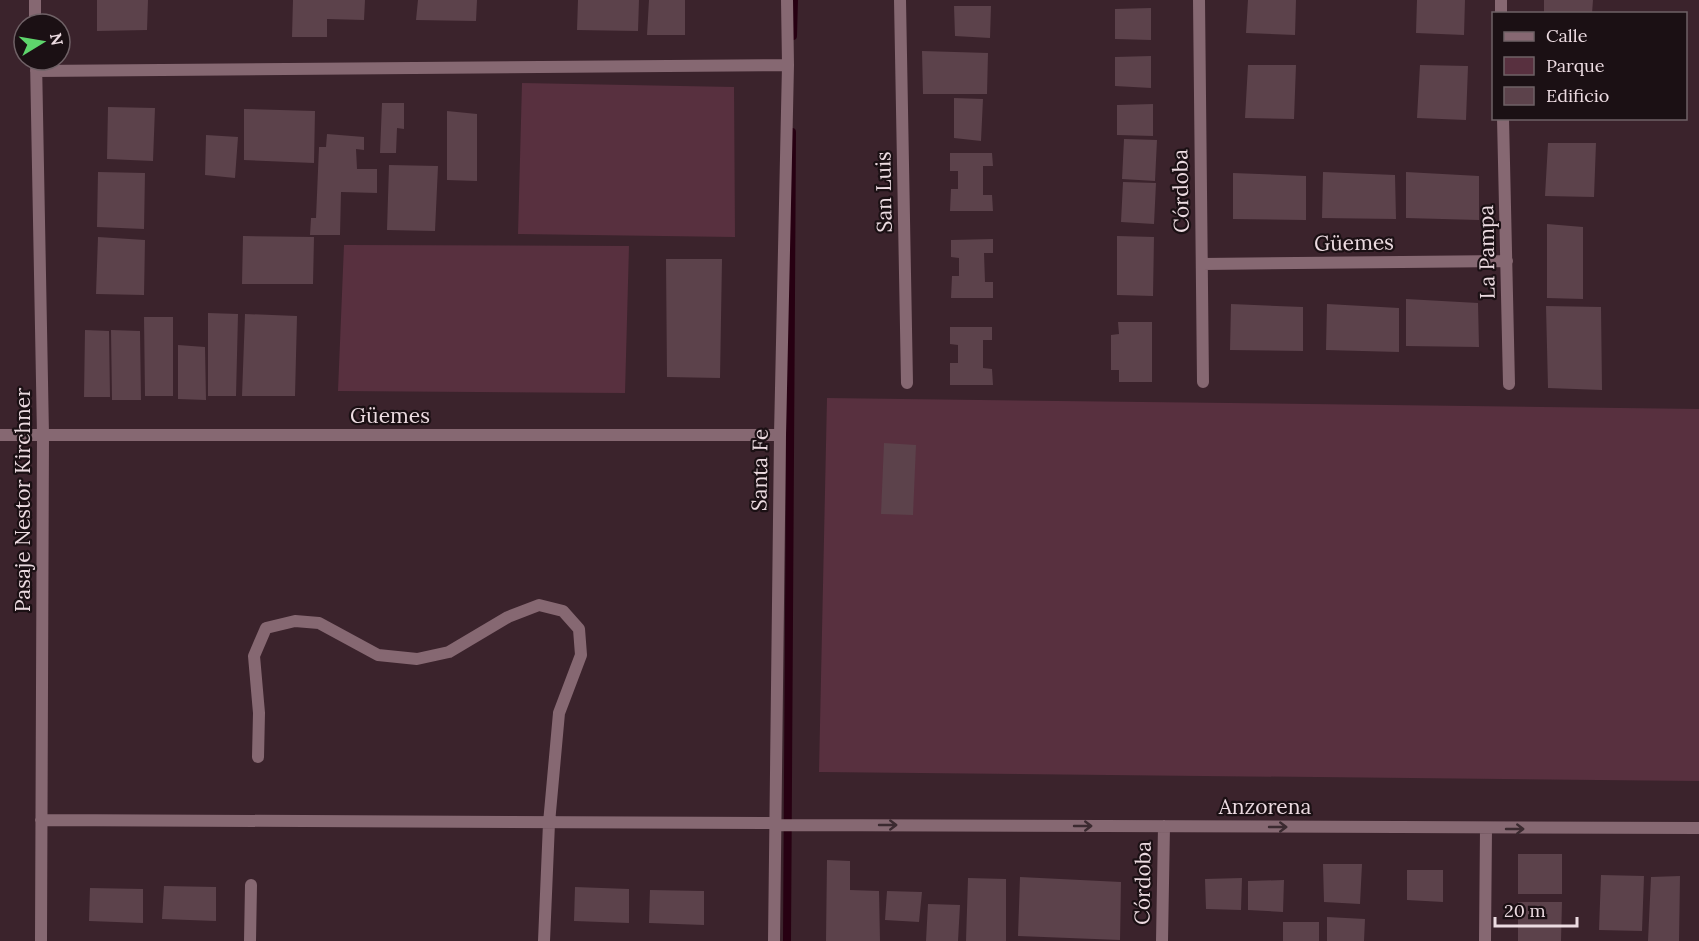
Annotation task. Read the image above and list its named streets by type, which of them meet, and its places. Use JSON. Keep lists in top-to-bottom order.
{
  "streets": {
    "street": [
      "Córdoba",
      "San Luis",
      "Güemes",
      "La Pampa",
      "Santa Fe",
      "Pasaje Nestor Kirchner",
      "Anzorena"
    ]
  },
  "crossings": [
    ["Córdoba", "Güemes"],
    ["Córdoba", "Anzorena"],
    ["Güemes", "La Pampa"],
    ["Güemes", "Santa Fe"],
    ["Güemes", "Pasaje Nestor Kirchner"],
    ["Santa Fe", "Anzorena"],
    ["Pasaje Nestor Kirchner", "Anzorena"]
  ],
  "one_way": ["Anzorena"],
  "legend": ["Calle", "Parque", "Edificio"],
  "scale_bar": "20 m",
  "north": "right"
}
